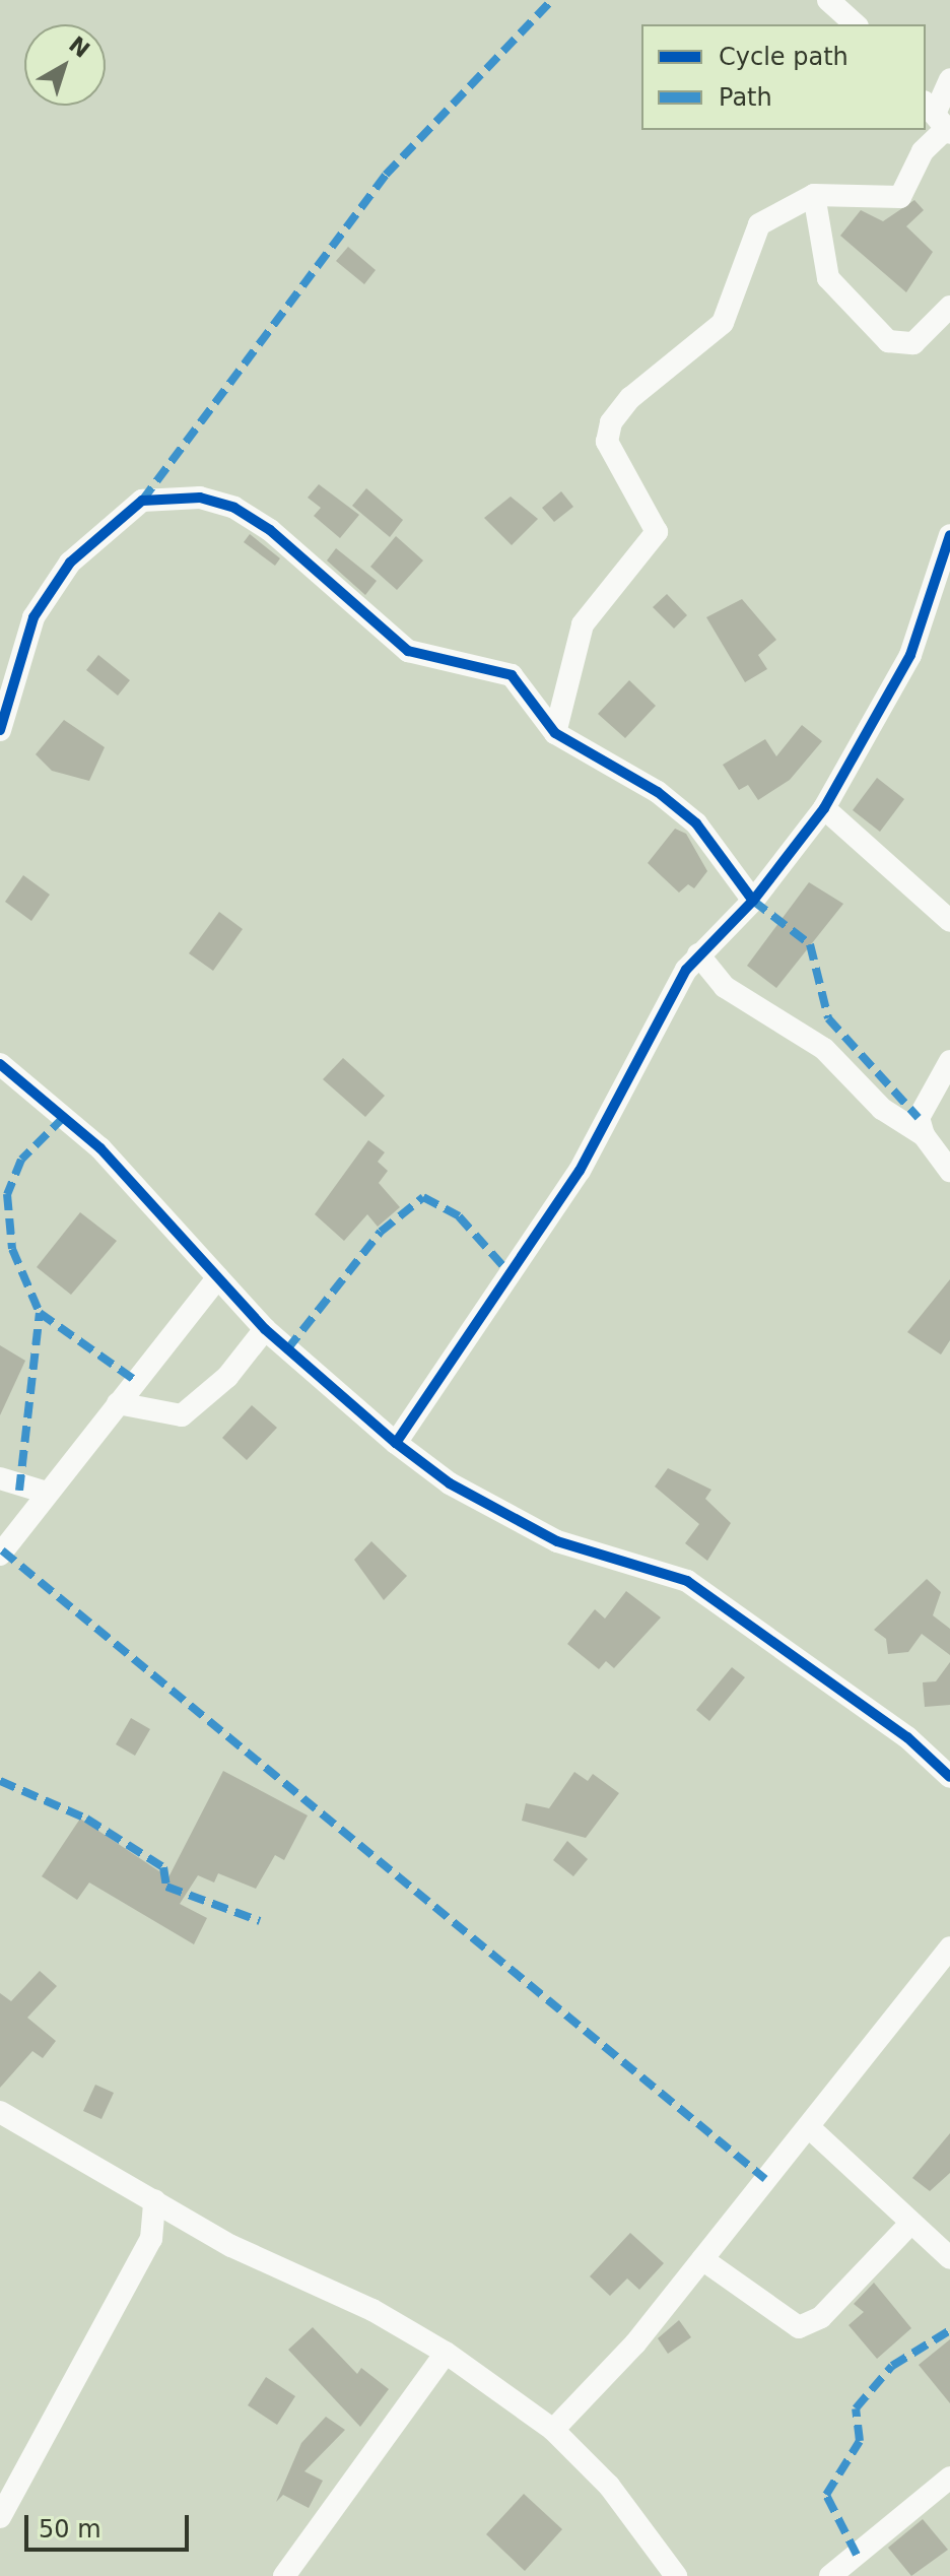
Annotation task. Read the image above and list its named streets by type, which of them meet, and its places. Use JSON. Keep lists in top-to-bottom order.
{
  "legend": ["Cycle path", "Path"],
  "scale_bar": "50 m",
  "north": "top right"
}
